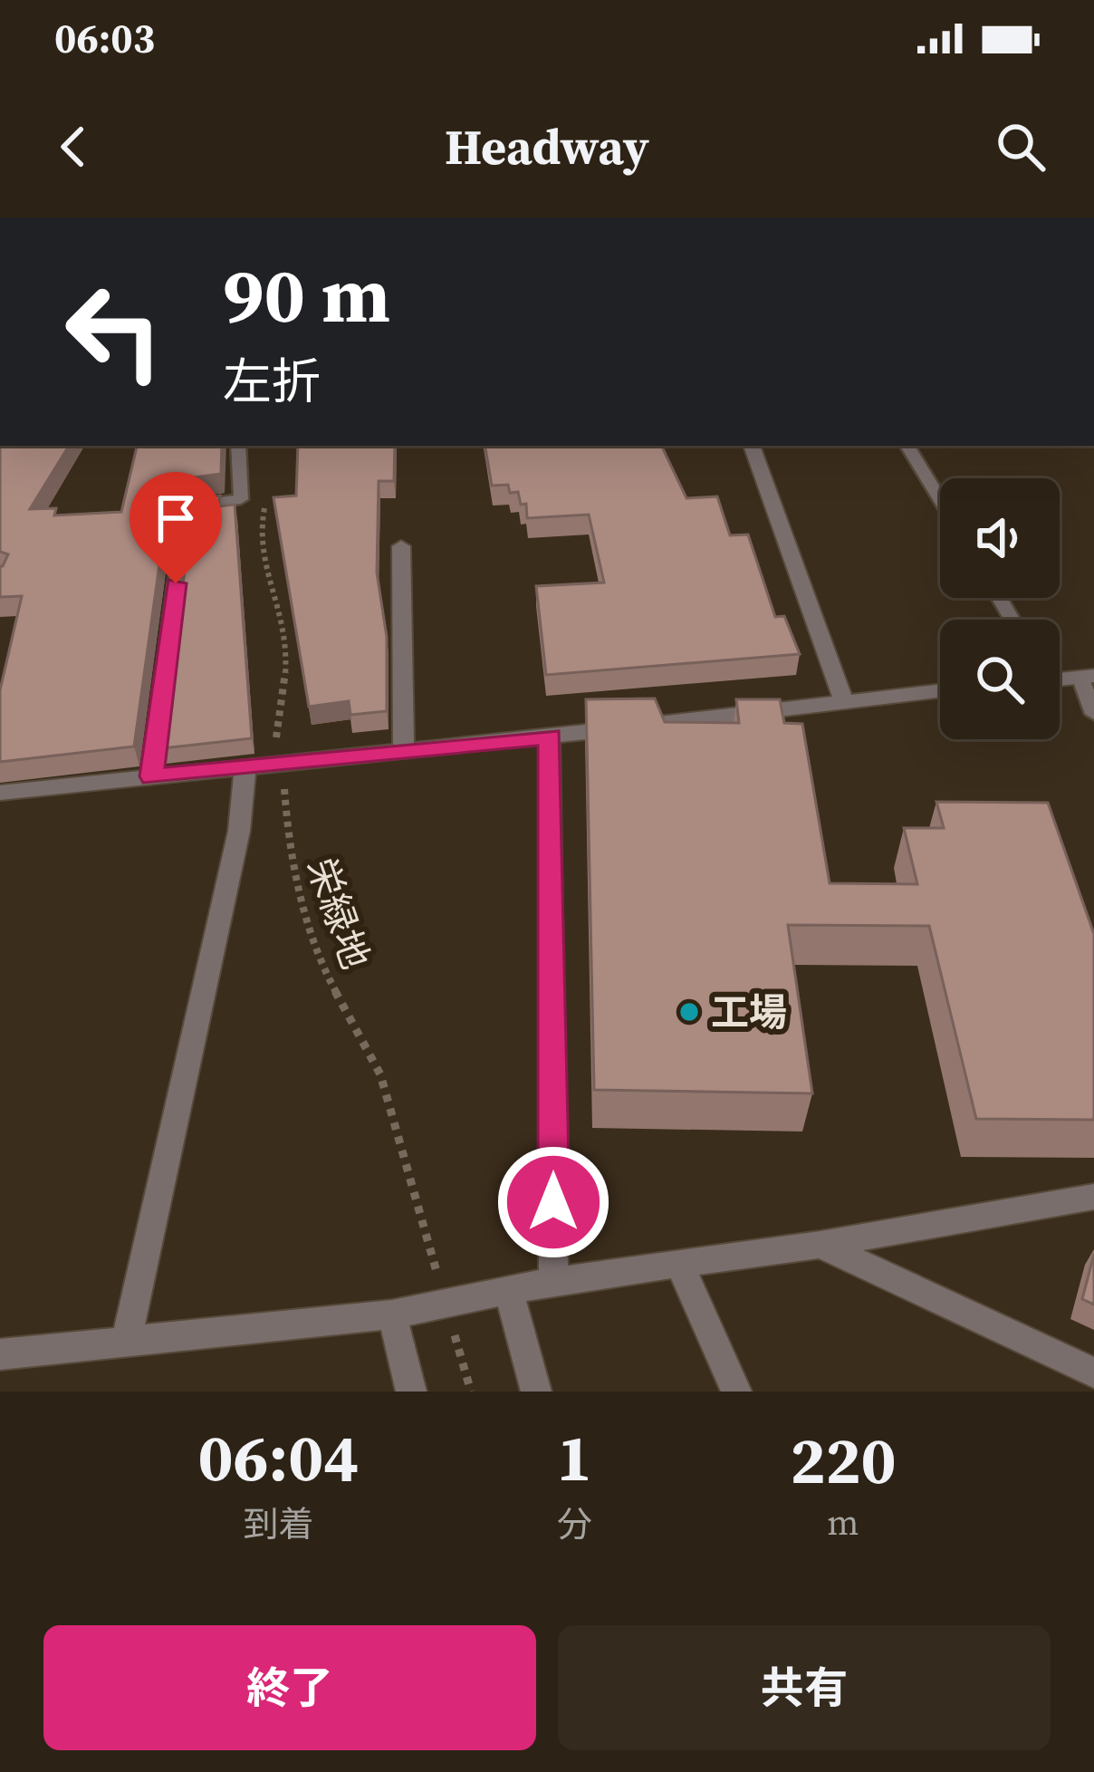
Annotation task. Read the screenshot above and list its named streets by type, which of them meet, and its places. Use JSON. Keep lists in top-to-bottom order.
{
  "streets": {
    "path": ["栄緑地"]
  },
  "places": ["工場"],
  "page": {
    "status": "06:03",
    "header": "Headway",
    "turn": ["90 m", "左折"],
    "eta": [
      "06:04",
      "到着",
      "1",
      "分",
      "220",
      "m"
    ],
    "buttons": ["終了", "共有"]
  }
}
